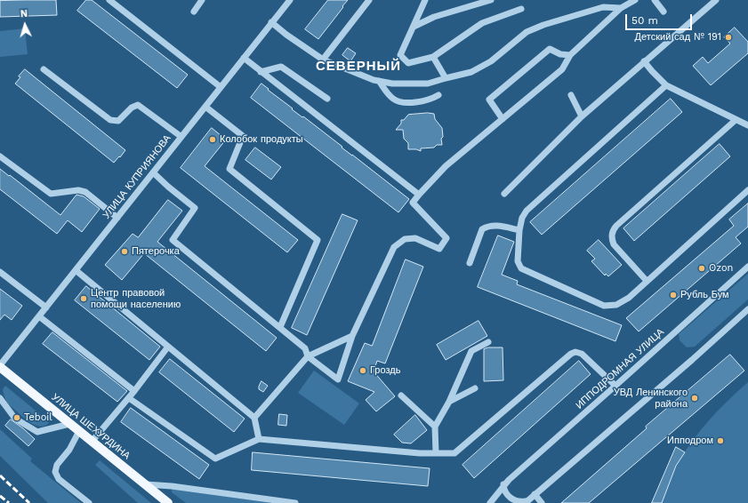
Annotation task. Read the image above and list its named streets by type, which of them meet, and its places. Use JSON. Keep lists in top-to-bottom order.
{
  "streets": {
    "main road": ["УЛИЦА ШЕХУРДИНА"],
    "street": ["УЛИЦА КУПРИЯНОВА", "ИППОДРОМНАЯ УЛИЦА"]
  },
  "crossings": [
    ["УЛИЦА КУПРИЯНОВА", "УЛИЦА ШЕХУРДИНА"]
  ],
  "districts": ["СЕВЕРНЫЙ"],
  "places": [
    "Детский сад № 191",
    "Колобок продукты",
    "Пятерочка",
    "Ozon",
    "Рубль Бум",
    "Центр правовой помощи населению",
    "Гроздь",
    "УВД Ленинского района",
    "Teboil",
    "Ипподром"
  ],
  "scale_bar": "50 m",
  "north": "top"
}
